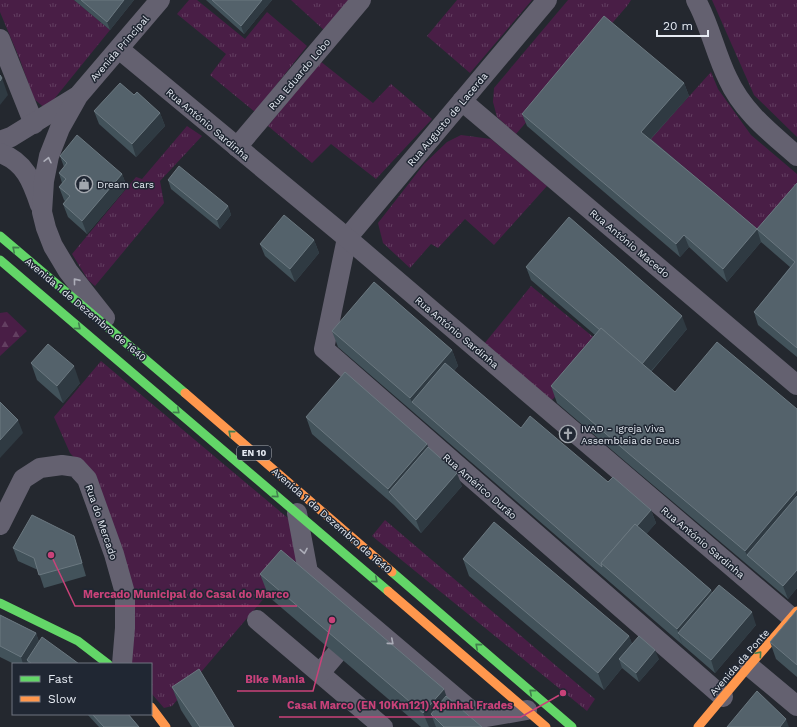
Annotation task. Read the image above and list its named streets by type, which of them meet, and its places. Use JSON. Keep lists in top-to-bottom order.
{
  "streets": {
    "main road": ["Avenida 1 de Dezembro de 1640", "EN 10", "Avenida da Ponte"],
    "street": [
      "Avenida Principal",
      "Rua Eduardo Lobo",
      "Rua Augusto de Lacerda",
      "Rua António Sardinha",
      "Rua António Macedo",
      "Rua Américo Durão",
      "Rua do Mercado"
    ]
  },
  "crossings": [
    ["Avenida Principal", "Rua António Sardinha"],
    ["Avenida Principal", "Avenida 1 de Dezembro de 1640"],
    ["Rua Eduardo Lobo", "Rua António Sardinha"],
    ["Rua Augusto de Lacerda", "Rua António Sardinha"],
    ["Rua Augusto de Lacerda", "Rua António Macedo"],
    ["Rua Augusto de Lacerda", "Rua Américo Durão"],
    ["Rua António Sardinha", "Rua Américo Durão"],
    ["Rua António Sardinha", "Avenida da Ponte"],
    ["Rua Américo Durão", "Avenida da Ponte"]
  ],
  "one_way": ["Avenida Principal", "Avenida da Ponte"],
  "places": {
    "shop": ["Dream Cars"],
    "church": ["IVAD - Igreja Viva Assembleia de Deus"],
    "other": ["Mercado Municipal do Casal do Marco", "Bike Mania", "Casal Marco (EN 10Km121) Xpinhal Frades"]
  },
  "legend": ["Fast", "Slow"],
  "scale_bar": "20 m"
}
